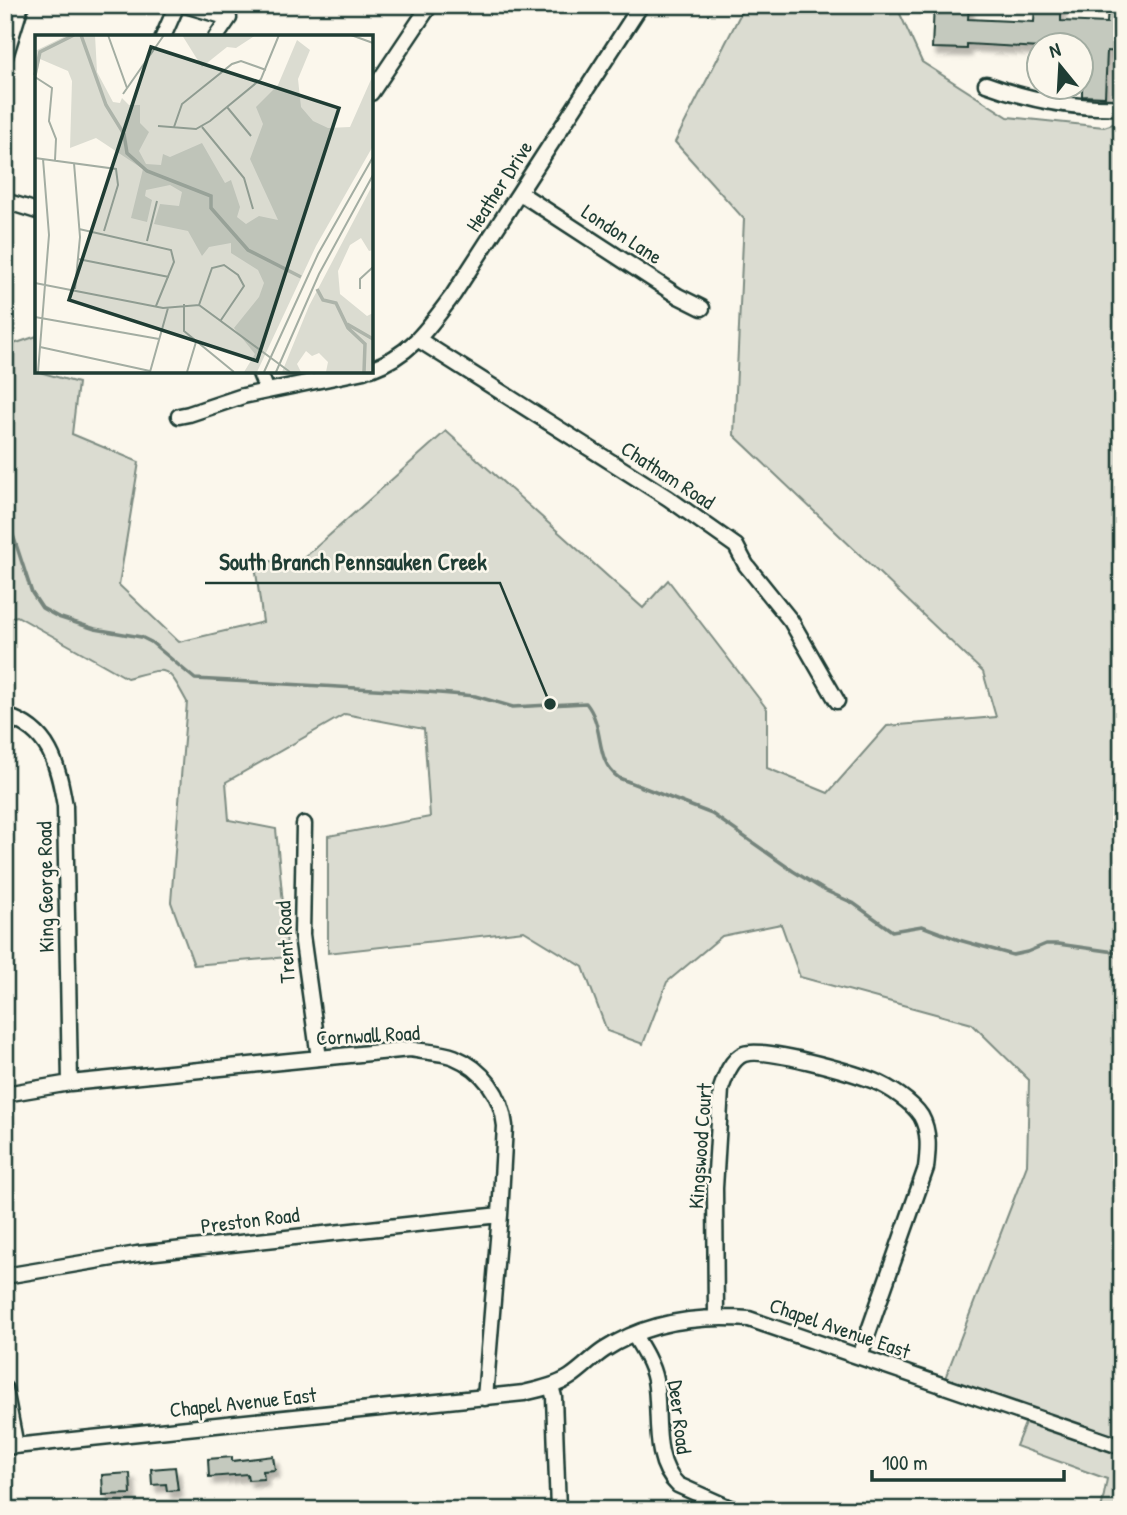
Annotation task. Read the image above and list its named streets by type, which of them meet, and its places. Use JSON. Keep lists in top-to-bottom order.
{
  "streets": {
    "street": [
      "Heather Drive",
      "London Lane",
      "Chatham Road",
      "King George Road",
      "Trent Road",
      "Cornwall Road",
      "Kingswood Court",
      "Preston Road",
      "Chapel Avenue East",
      "Deer Road"
    ]
  },
  "crossings": [
    ["Heather Drive", "London Lane"],
    ["Heather Drive", "Chatham Road"],
    ["King George Road", "Cornwall Road"],
    ["Trent Road", "Cornwall Road"],
    ["Cornwall Road", "Preston Road"],
    ["Cornwall Road", "Chapel Avenue East"],
    ["Kingswood Court", "Chapel Avenue East"],
    ["Chapel Avenue East", "Deer Road"]
  ],
  "places": ["South Branch Pennsauken Creek"],
  "scale_bar": "100 m",
  "north": "top"
}
